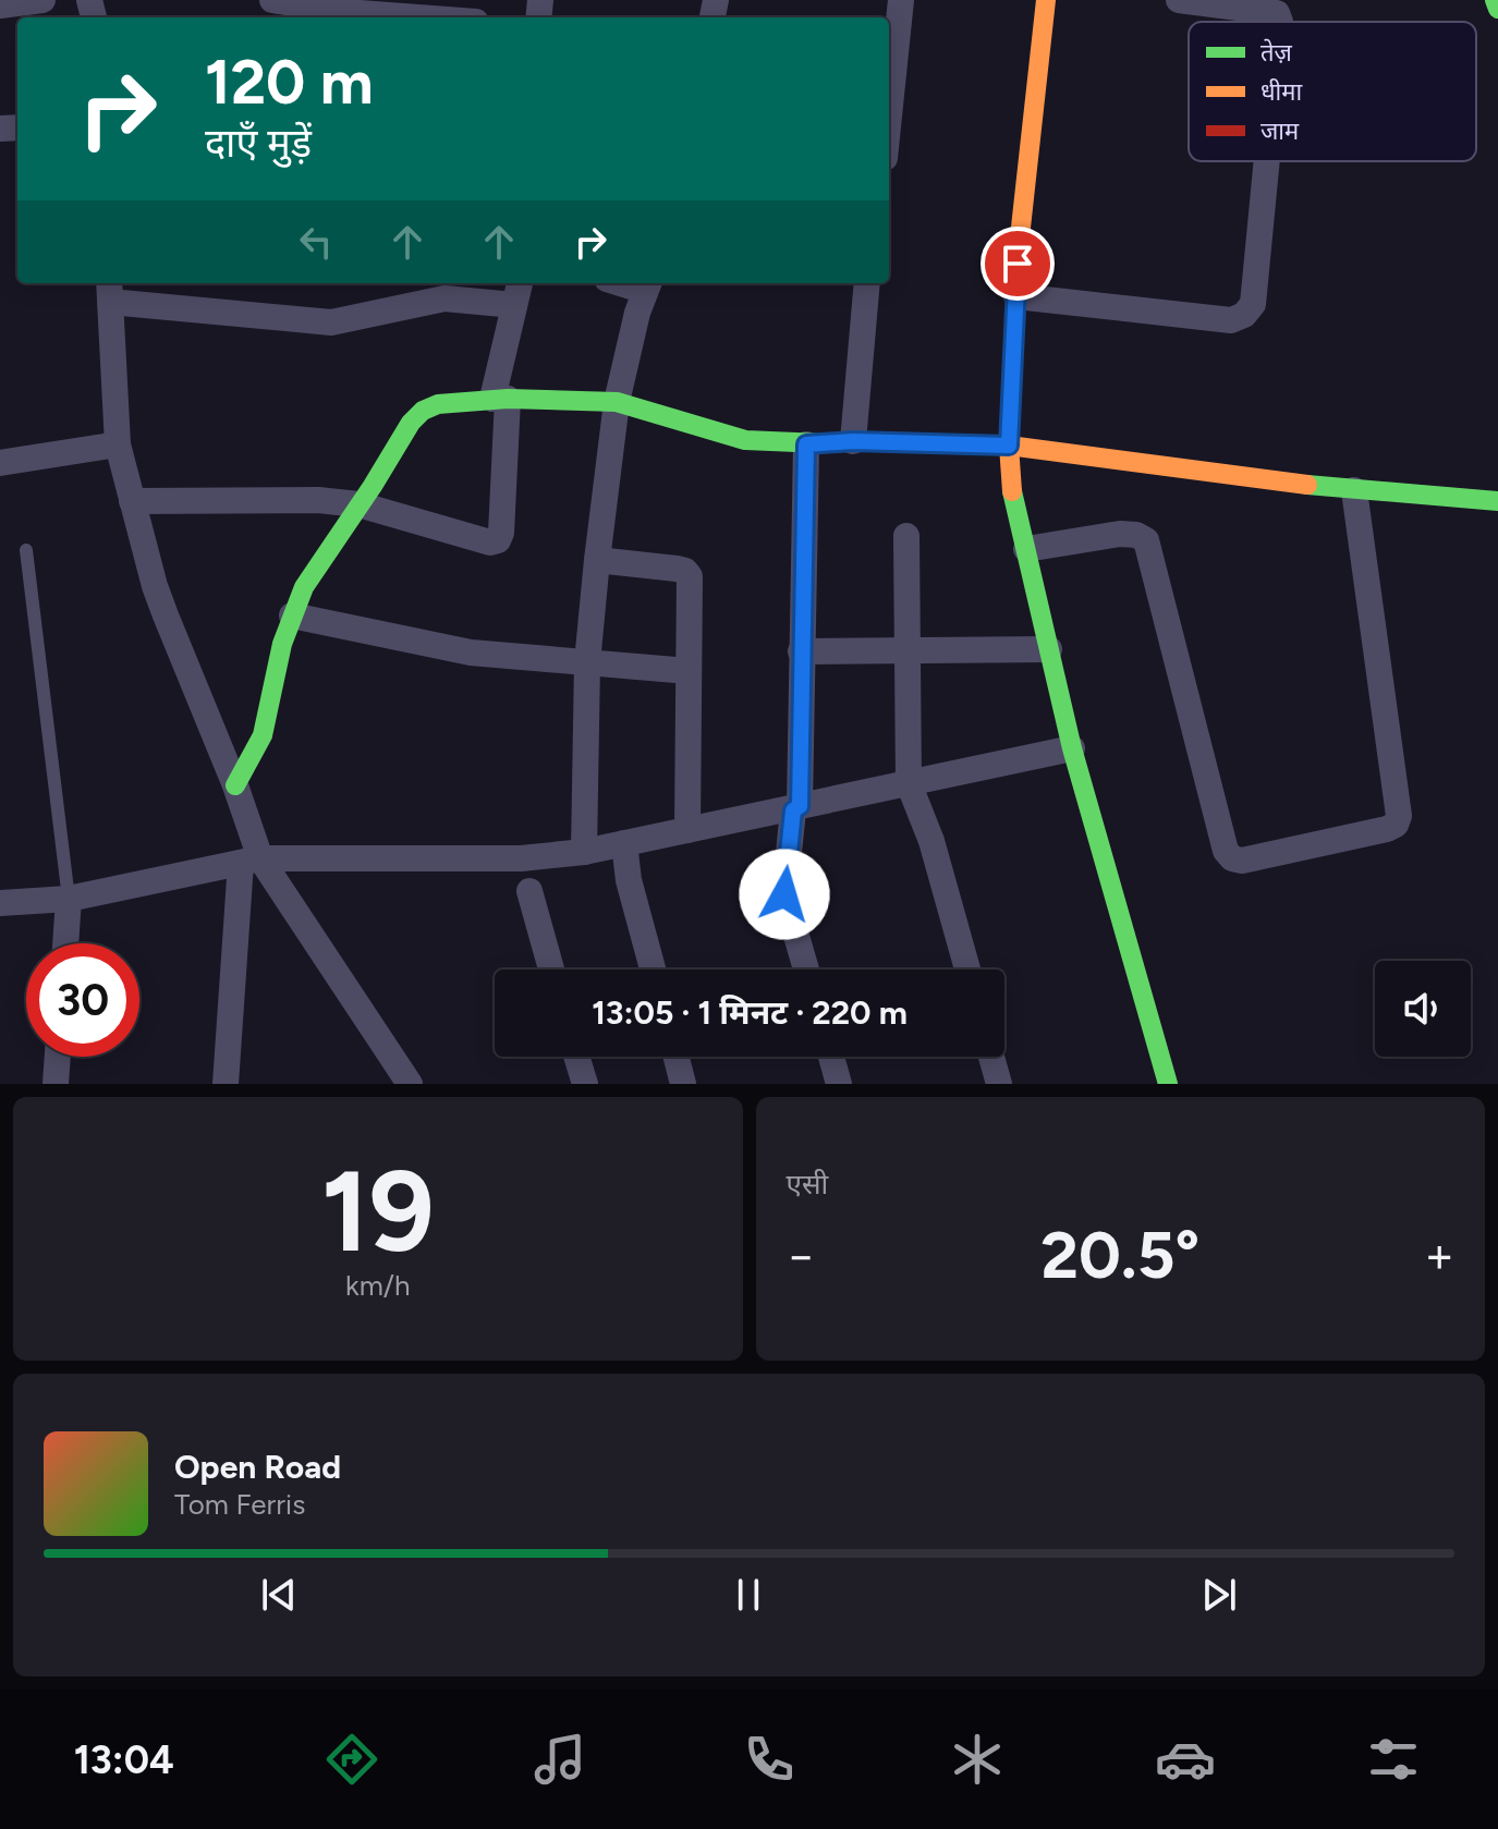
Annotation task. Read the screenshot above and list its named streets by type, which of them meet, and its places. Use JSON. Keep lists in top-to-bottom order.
{
  "legend": ["तेज़", "धीमा", "जाम"],
  "page": {
    "turn": ["120 m", "दाएँ मुड़ें"],
    "limit": "30",
    "trip": "13:05 · 1 मिनट · 220 m",
    "tile": [
      ["19", "km/h"],
      "एसी"
    ],
    "heat": ["−", "20.5°", "+"],
    "song": ["Open Road", "Tom Ferris"],
    "tabs": "13:04"
  }
}
